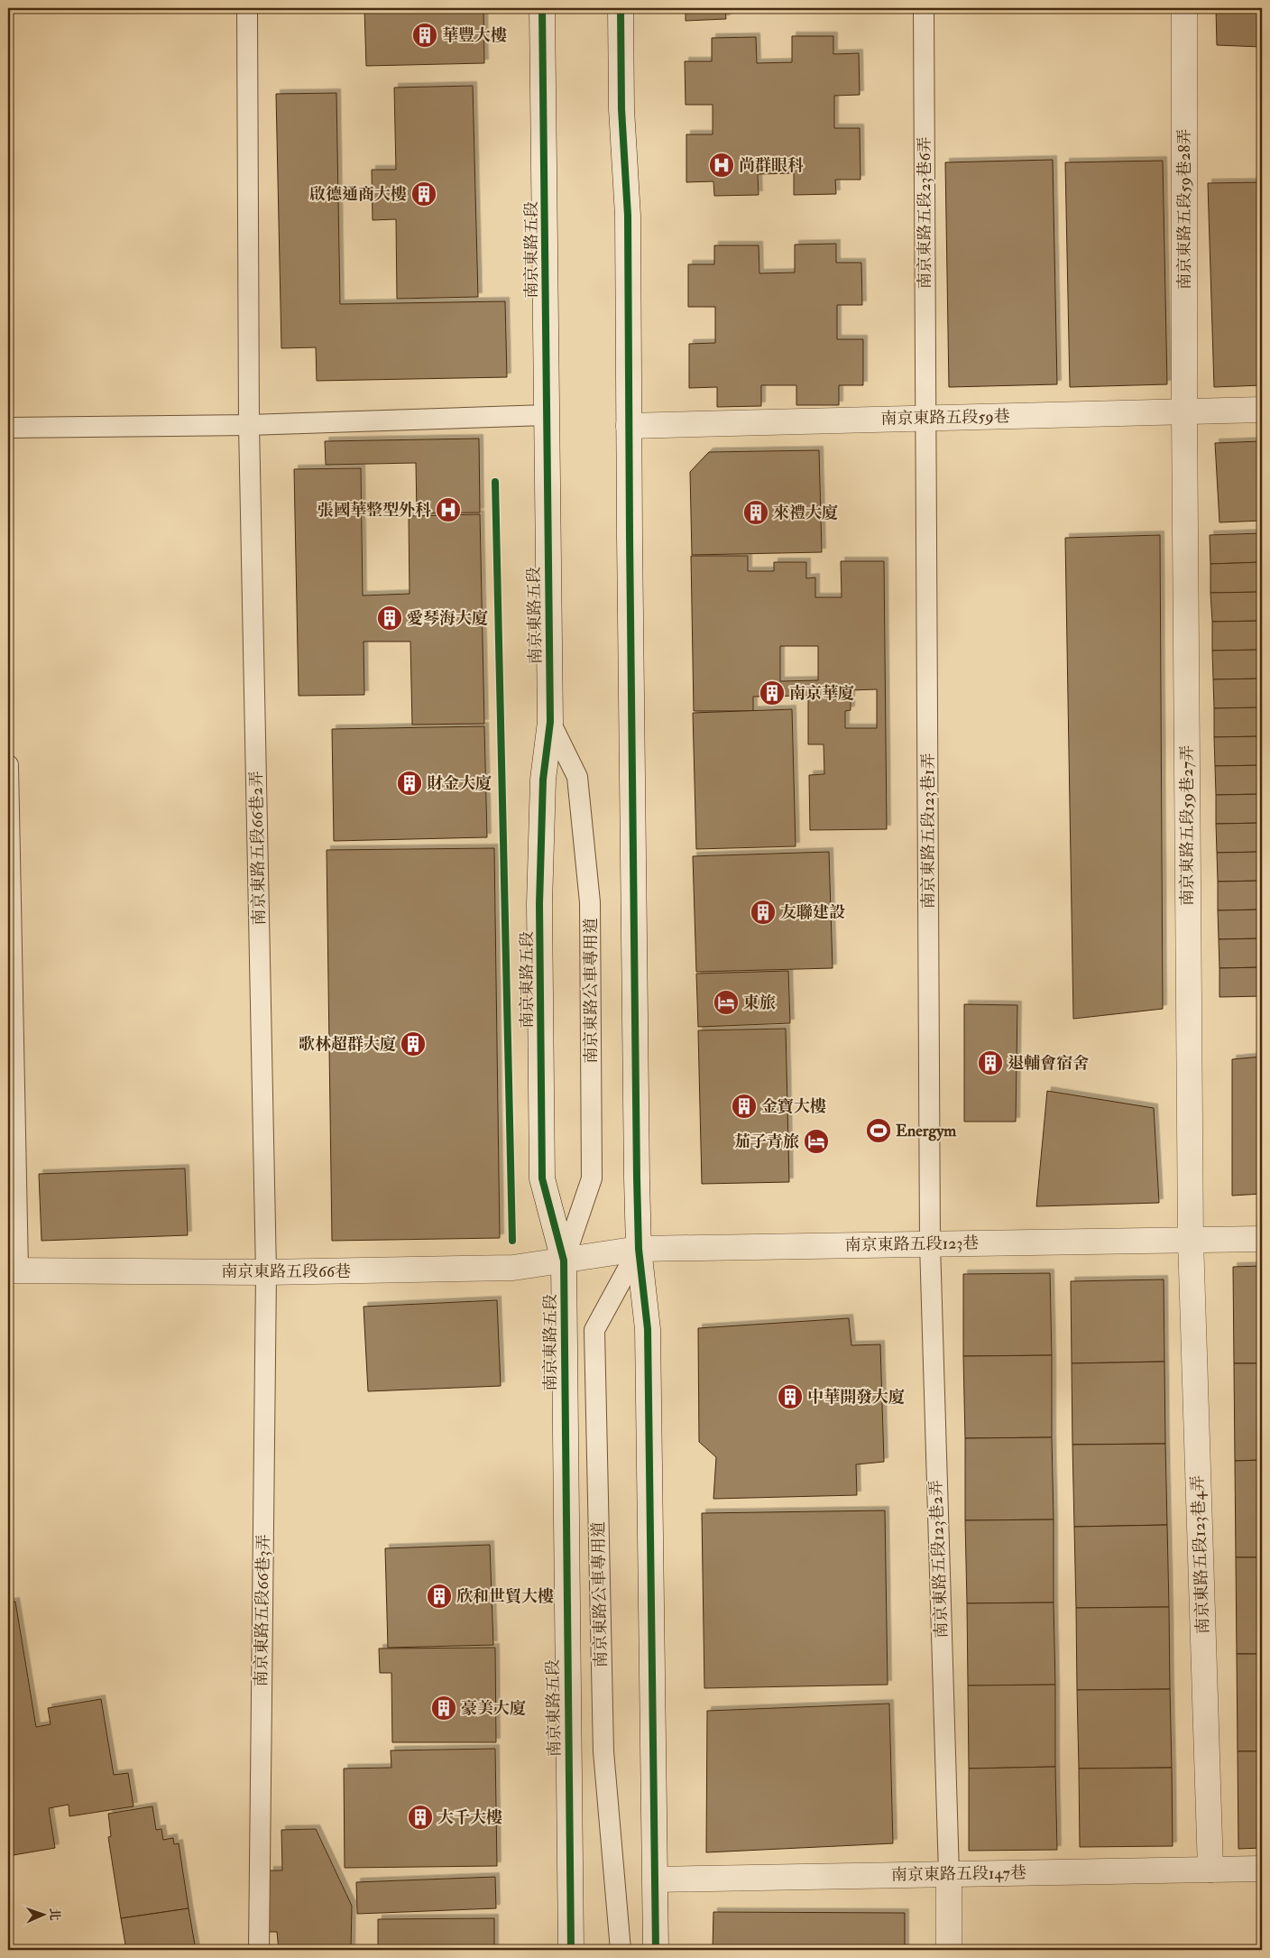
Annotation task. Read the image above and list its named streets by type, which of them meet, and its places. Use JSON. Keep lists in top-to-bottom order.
{
  "streets": {
    "street": [
      "南京東路五段59巷28弄",
      "南京東路五段",
      "南京東路五段59巷",
      "南京東路五段59巷27弄",
      "南京東路五段123巷",
      "南京東路五段66巷",
      "南京東路五段123巷4弄",
      "南京東路五段147巷"
    ],
    "lane": [
      "南京東路五段23巷6弄",
      "南京東路五段123巷1弄",
      "南京東路五段66巷2弄",
      "南京東路公車專用道",
      "南京東路五段123巷2弄",
      "南京東路五段66巷3弄"
    ]
  },
  "crossings": [
    ["南京東路五段59巷28弄", "南京東路五段59巷"],
    ["南京東路五段59巷28弄", "南京東路五段59巷27弄"],
    ["南京東路五段23巷6弄", "南京東路五段59巷"],
    ["南京東路五段23巷6弄", "南京東路五段123巷1弄"],
    ["南京東路五段", "南京東路公車專用道"],
    ["南京東路五段", "南京東路五段123巷"],
    ["南京東路五段", "南京東路五段66巷"],
    ["南京東路五段59巷", "南京東路五段59巷27弄"],
    ["南京東路五段59巷", "南京東路五段123巷1弄"],
    ["南京東路五段59巷27弄", "南京東路五段123巷"],
    ["南京東路五段59巷27弄", "南京東路五段123巷4弄"],
    ["南京東路五段123巷1弄", "南京東路五段123巷"],
    ["南京東路五段123巷1弄", "南京東路五段123巷2弄"],
    ["南京東路五段66巷2弄", "南京東路五段66巷"],
    ["南京東路五段66巷2弄", "南京東路五段66巷3弄"],
    ["南京東路公車專用道", "南京東路五段123巷"],
    ["南京東路公車專用道", "南京東路五段66巷"],
    ["南京東路五段123巷", "南京東路五段66巷"],
    ["南京東路五段123巷", "南京東路五段123巷4弄"],
    ["南京東路五段123巷", "南京東路五段123巷2弄"],
    ["南京東路五段66巷", "南京東路五段66巷3弄"],
    ["南京東路五段123巷4弄", "南京東路五段147巷"],
    ["南京東路五段123巷2弄", "南京東路五段147巷"]
  ],
  "places": {
    "building": [
      "華豐大樓",
      "啟德通商大樓",
      "來禮大廈",
      "愛琴海大廈",
      "南京華廈",
      "財金大廈",
      "友聯建設",
      "歌林超群大廈",
      "退輔會宿舍",
      "金寶大樓",
      "中華開發大廈",
      "欣和世貿大樓",
      "豪美大廈",
      "大千大樓"
    ],
    "hospital": ["尚群眼科", "張國華整型外科"],
    "hotel": ["東旅", "茄子青旅"],
    "sports": ["Energym"]
  },
  "north": "right"
}
